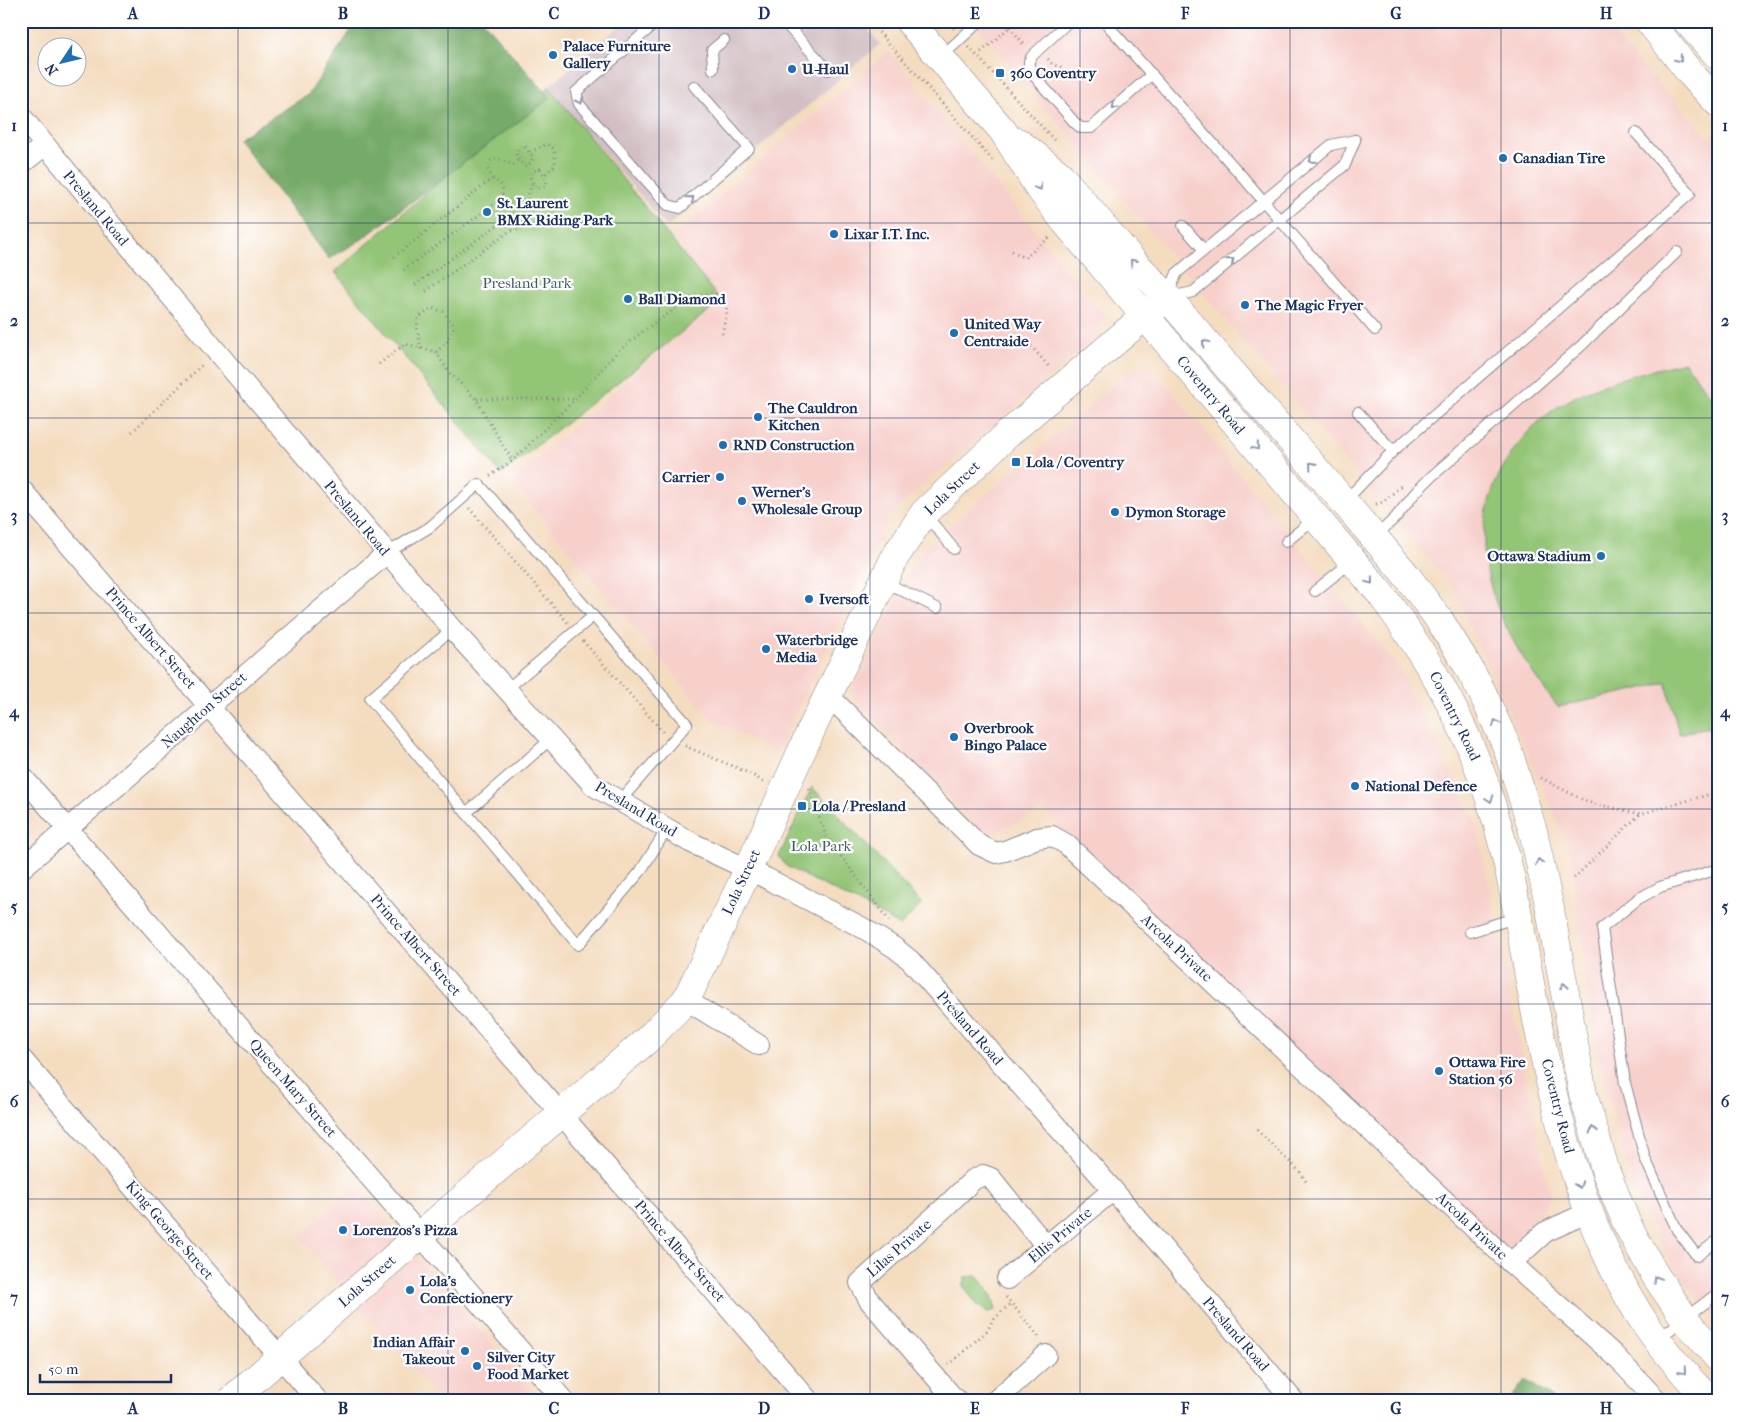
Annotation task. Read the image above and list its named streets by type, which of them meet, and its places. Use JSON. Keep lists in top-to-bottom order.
{
  "streets": {
    "main road": ["Coventry Road", "Lola Street"],
    "street": [
      "Presland Road",
      "Prince Albert Street",
      "Naughton Street",
      "Arcola Private",
      "Queen Mary Street",
      "King George Street",
      "Ellis Private",
      "Lilas Private"
    ]
  },
  "crossings": [
    ["Presland Road", "Lola Street"],
    ["Presland Road", "Naughton Street"],
    ["Presland Road", "Ellis Private"],
    ["Coventry Road", "Lola Street"],
    ["Coventry Road", "Arcola Private"],
    ["Lola Street", "Prince Albert Street"],
    ["Lola Street", "Arcola Private"],
    ["Lola Street", "Queen Mary Street"],
    ["Lola Street", "King George Street"],
    ["Prince Albert Street", "Naughton Street"],
    ["Naughton Street", "Queen Mary Street"],
    ["Ellis Private", "Lilas Private"]
  ],
  "parks": ["Presland Park", "Lola Park"],
  "places": {
    "other": [
      "Palace Furniture Gallery",
      "U-Haul",
      "Canadian Tire",
      "St. Laurent BMX Riding Park",
      "Lixar I.T. Inc.",
      "Ball Diamond",
      "The Magic Fryer",
      "United Way Centraide",
      "The Cauldron Kitchen",
      "RND Construction",
      "Carrier",
      "Werner's Wholesale Group",
      "Dymon Storage",
      "Ottawa Stadium",
      "Iversoft",
      "Waterbridge Media",
      "Overbrook Bingo Palace",
      "National Defence",
      "Ottawa Fire Station 56",
      "Lorenzos's Pizza",
      "Lola's Confectionery",
      "Indian Affair Takeout",
      "Silver City Food Market"
    ],
    "transit": ["360 Coventry", "Lola / Coventry", "Lola / Presland"]
  },
  "scale_bar": "50 m",
  "north": "bottom left",
  "grid": {
    "columns": [
      "A",
      "B",
      "C",
      "D",
      "E",
      "F",
      "G",
      "H"
    ],
    "rows": [
      "1",
      "2",
      "3",
      "4",
      "5",
      "6",
      "7"
    ]
  }
}
